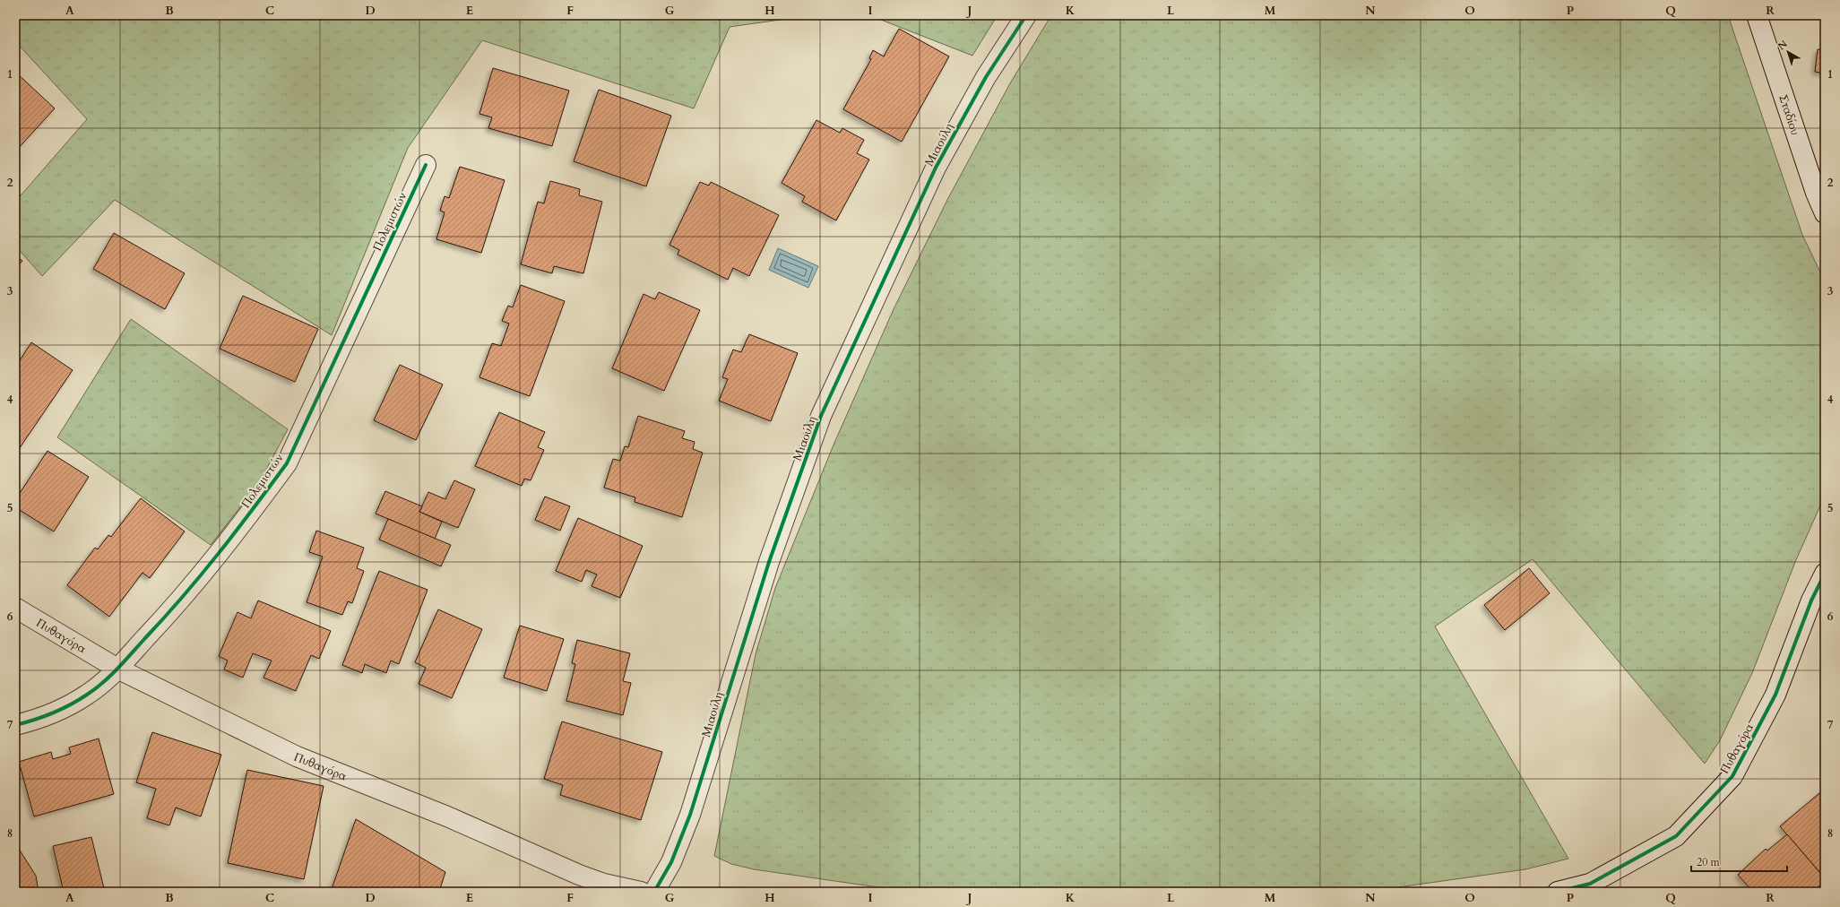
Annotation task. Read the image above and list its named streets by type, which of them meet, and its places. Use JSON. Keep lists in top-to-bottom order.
{
  "streets": {
    "street": [
      "Σταδίου",
      "Μιαούλη",
      "Πολεμιστών",
      "Πυθαγόρα"
    ]
  },
  "crossings": [
    ["Πολεμιστών", "Πυθαγόρα"]
  ],
  "scale_bar": "20 m",
  "north": "top left",
  "grid": {
    "columns": [
      "A",
      "B",
      "C",
      "D",
      "E",
      "F",
      "G",
      "H",
      "I",
      "J",
      "K",
      "L",
      "M",
      "N",
      "O",
      "P",
      "Q",
      "R"
    ],
    "rows": [
      "1",
      "2",
      "3",
      "4",
      "5",
      "6",
      "7",
      "8"
    ]
  }
}
